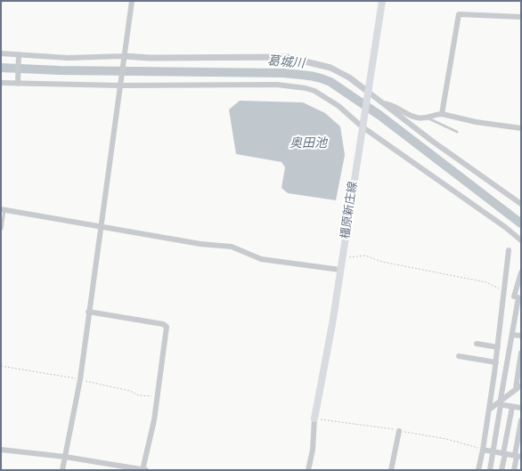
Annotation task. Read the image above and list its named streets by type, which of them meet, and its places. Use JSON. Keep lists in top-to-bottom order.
{
  "streets": {
    "main road": ["橿原新庄線"]
  },
  "water": ["葛城川", "奥田池"]
}
